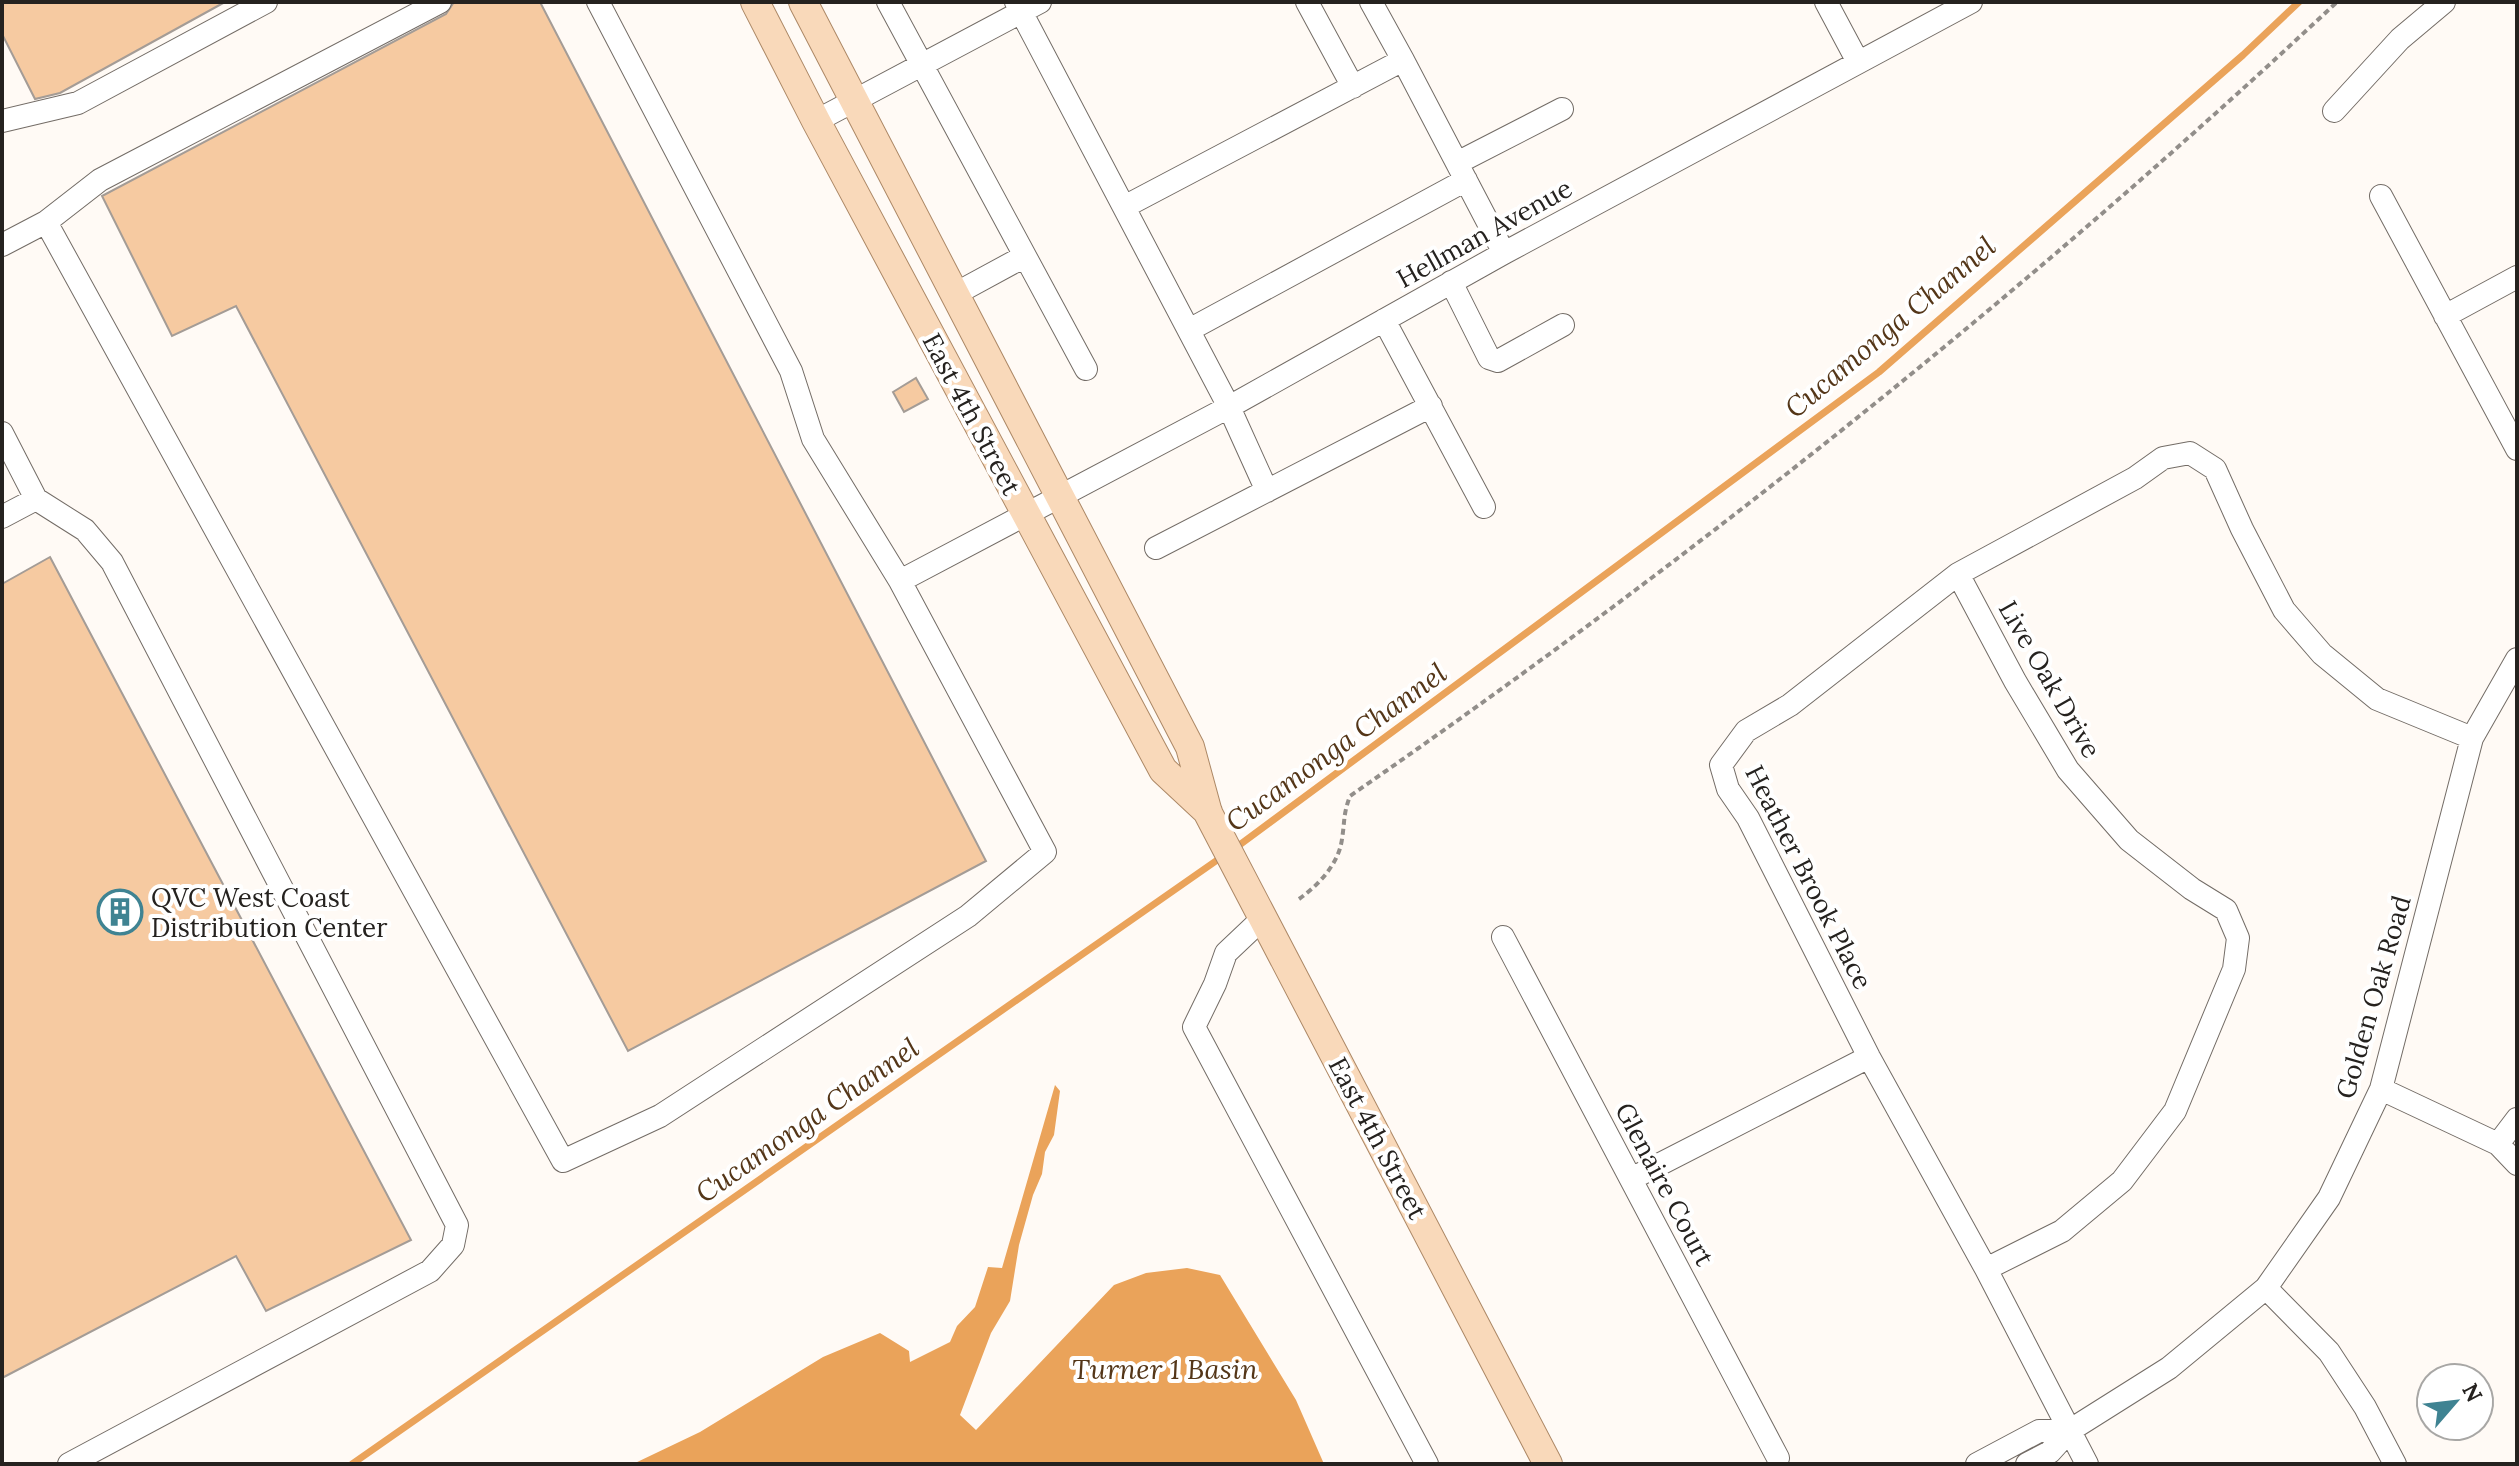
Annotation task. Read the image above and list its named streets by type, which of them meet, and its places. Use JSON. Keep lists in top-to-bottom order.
{
  "streets": {
    "main road": ["East 4th Street"],
    "street": [
      "Hellman Avenue",
      "Live Oak Drive",
      "Heather Brook Place",
      "Golden Oak Road",
      "Glenaire Court"
    ]
  },
  "crossings": [
    ["Hellman Avenue", "East 4th Street"],
    ["Live Oak Drive", "Heather Brook Place"],
    ["Heather Brook Place", "Golden Oak Road"]
  ],
  "water": ["Cucamonga Channel", "Turner 1 Basin"],
  "places": {
    "building": ["QVC West Coast Distribution Center"]
  },
  "north": "top right"
}
